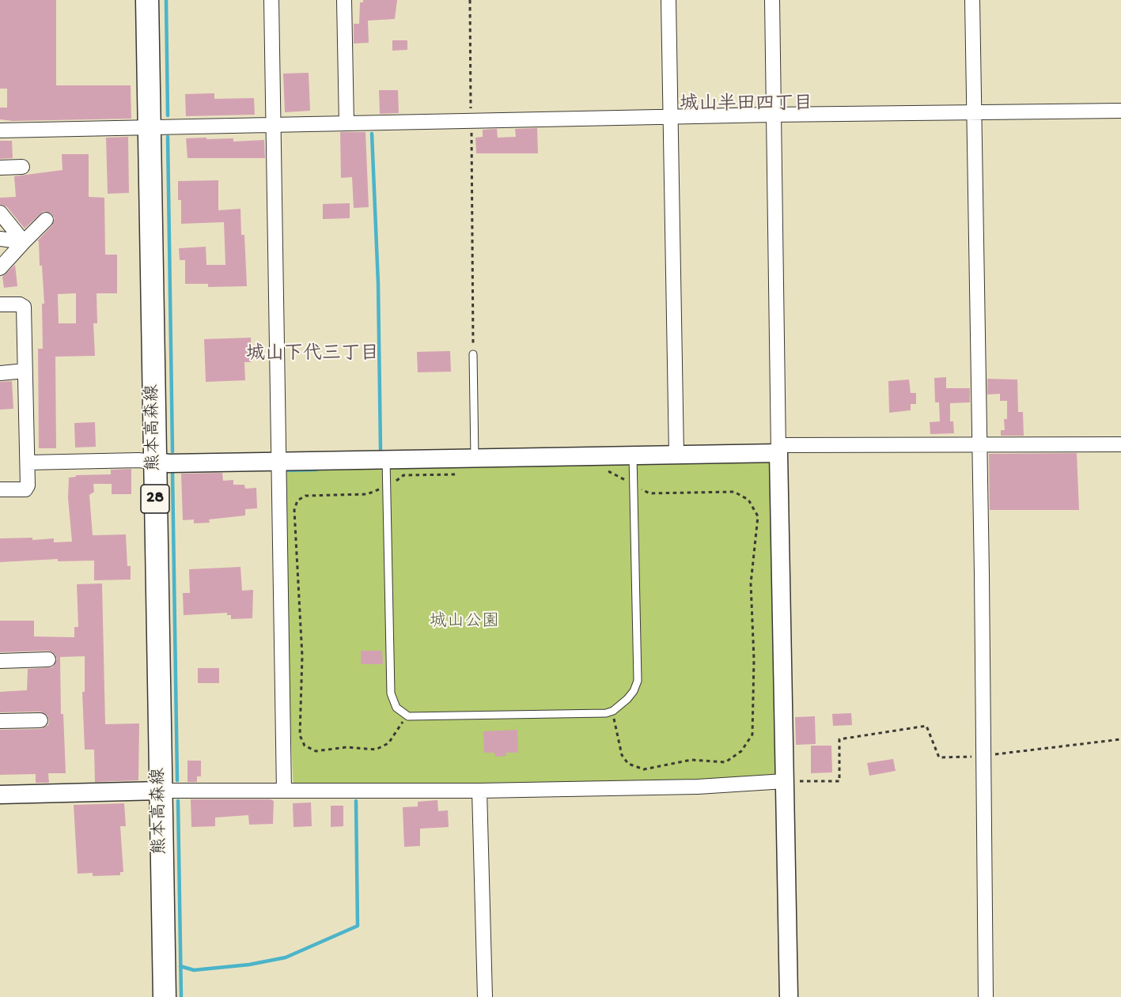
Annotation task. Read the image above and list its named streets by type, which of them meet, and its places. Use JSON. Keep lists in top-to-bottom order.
{
  "streets": {
    "main road": ["熊本高森線", "28"]
  },
  "districts": ["城山半田四丁目", "城山下代三丁目"],
  "parks": ["城山公園"]
}
